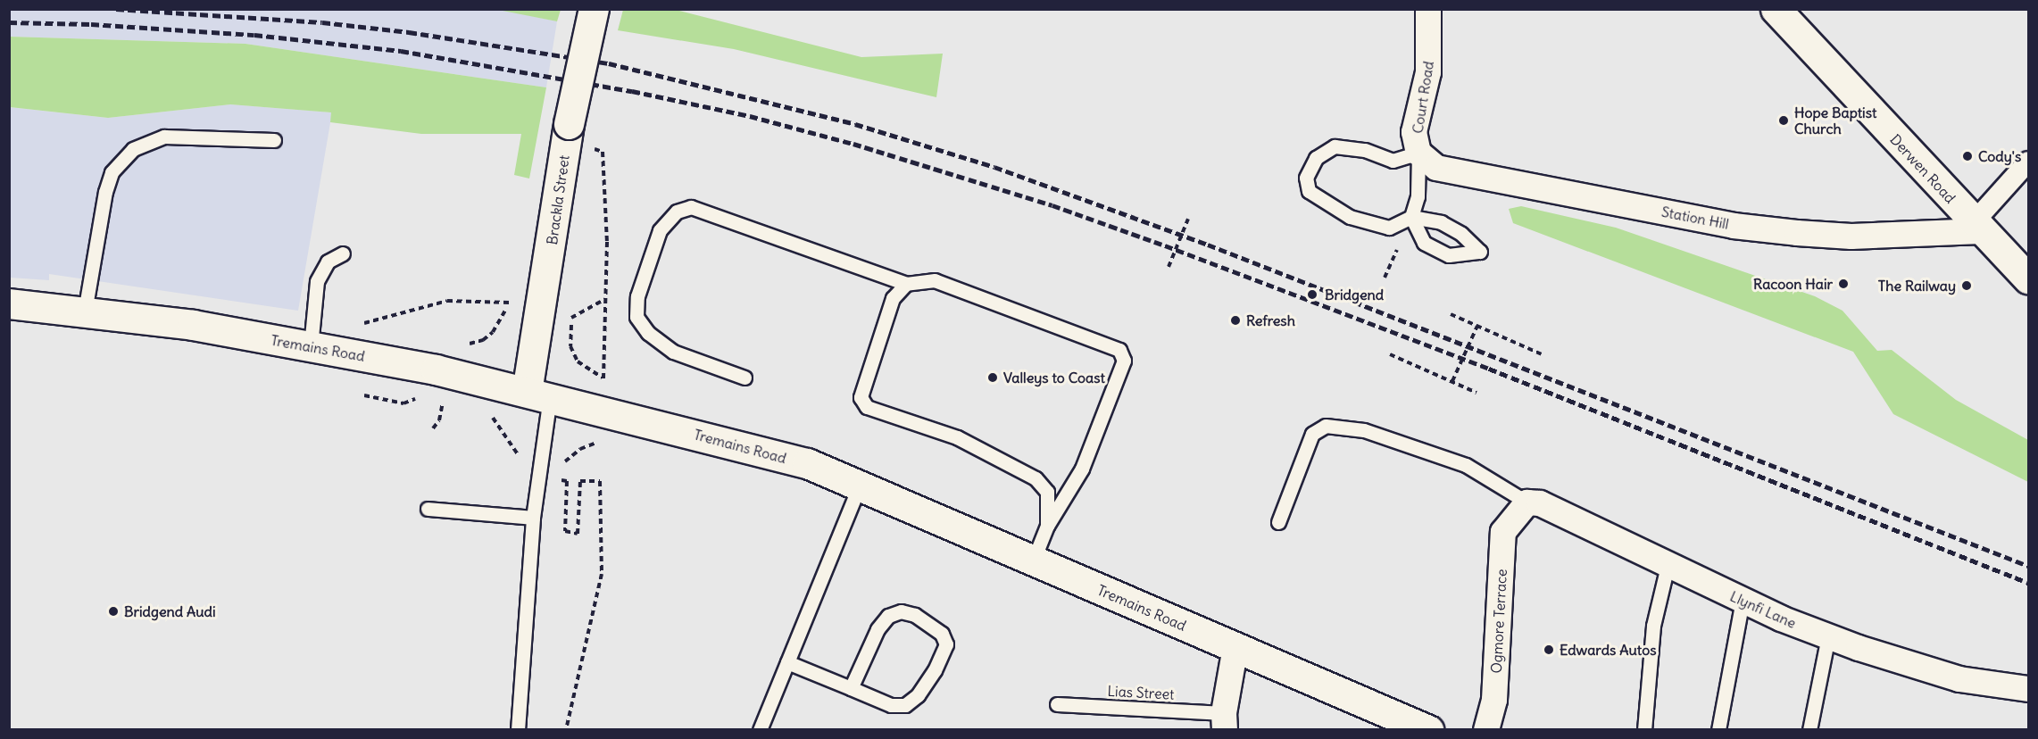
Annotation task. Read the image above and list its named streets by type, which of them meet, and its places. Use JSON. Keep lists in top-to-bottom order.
{
  "streets": {
    "main road": ["Derwen Road", "Brackla Street", "Tremains Road"],
    "street": [
      "Court Road",
      "Station Hill",
      "Llynfi Lane",
      "Ogmore Terrace"
    ],
    "lane": ["Lias Street"]
  },
  "crossings": [
    ["Court Road", "Station Hill"],
    ["Derwen Road", "Station Hill"],
    ["Brackla Street", "Tremains Road"],
    ["Llynfi Lane", "Ogmore Terrace"]
  ],
  "places": [
    "Hope Baptist Church",
    "Cody's",
    "Racoon Hair",
    "The Railway",
    "Bridgend",
    "Refresh",
    "Valleys to Coast",
    "Bridgend Audi",
    "Edwards Autos"
  ]
}
